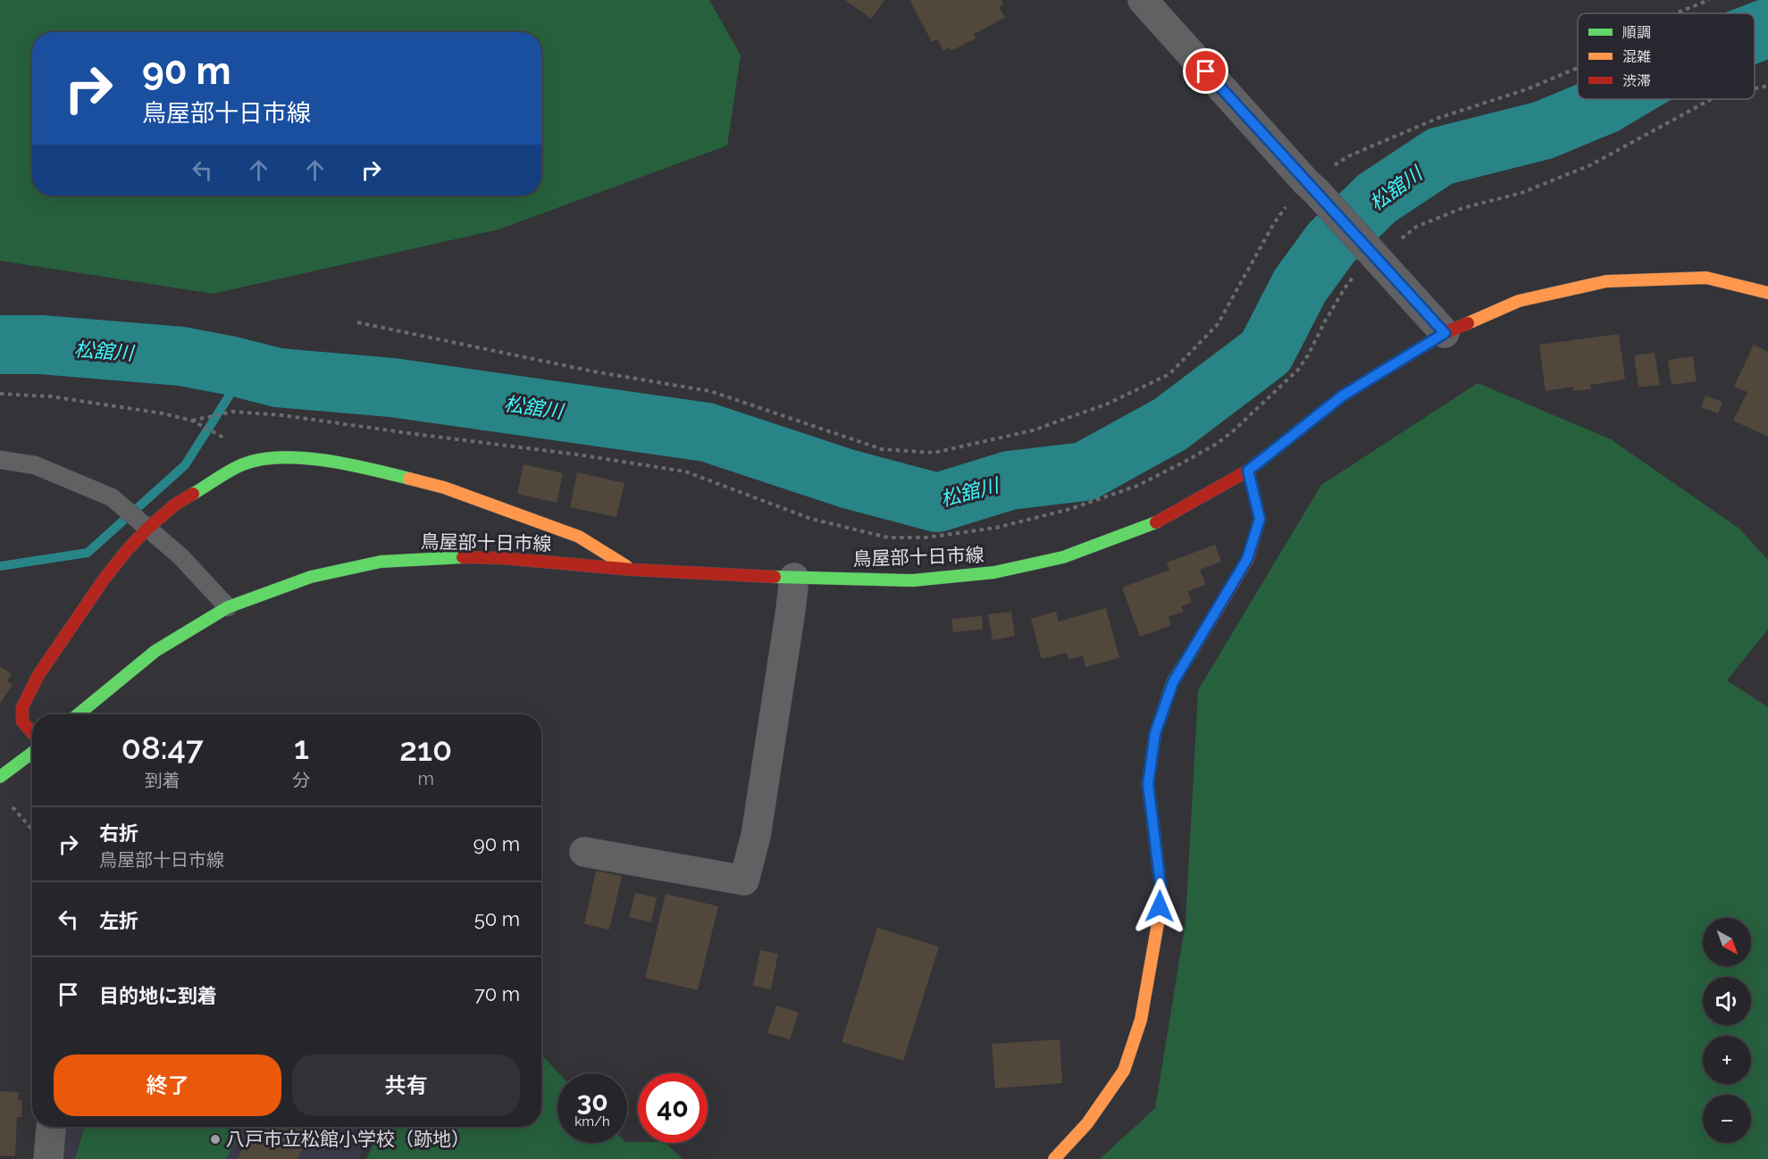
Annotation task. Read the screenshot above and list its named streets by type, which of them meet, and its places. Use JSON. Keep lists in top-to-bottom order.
{
  "streets": {
    "main road": ["鳥屋部十日市線"]
  },
  "water": ["松舘川"],
  "places": ["八戸市立松館小学校（跡地）"],
  "legend": ["順調", "混雑", "渋滞"],
  "north": "bottom right",
  "page": {
    "turn": ["90 m", "鳥屋部十日市線"],
    "eta": [
      "08:47",
      "到着",
      "1",
      "分",
      "210",
      "m"
    ],
    "list": [
      {
        "name": "右折",
        "note": "鳥屋部十日市線",
        "value": "90 m"
      },
      {
        "name": "左折",
        "value": "50 m"
      },
      {
        "name": "目的地に到着",
        "value": "70 m"
      }
    ],
    "map_buttons": ["+", "−"],
    "buttons": ["終了", "共有"],
    "speed": "30 km/h",
    "limit": "40"
  }
}
